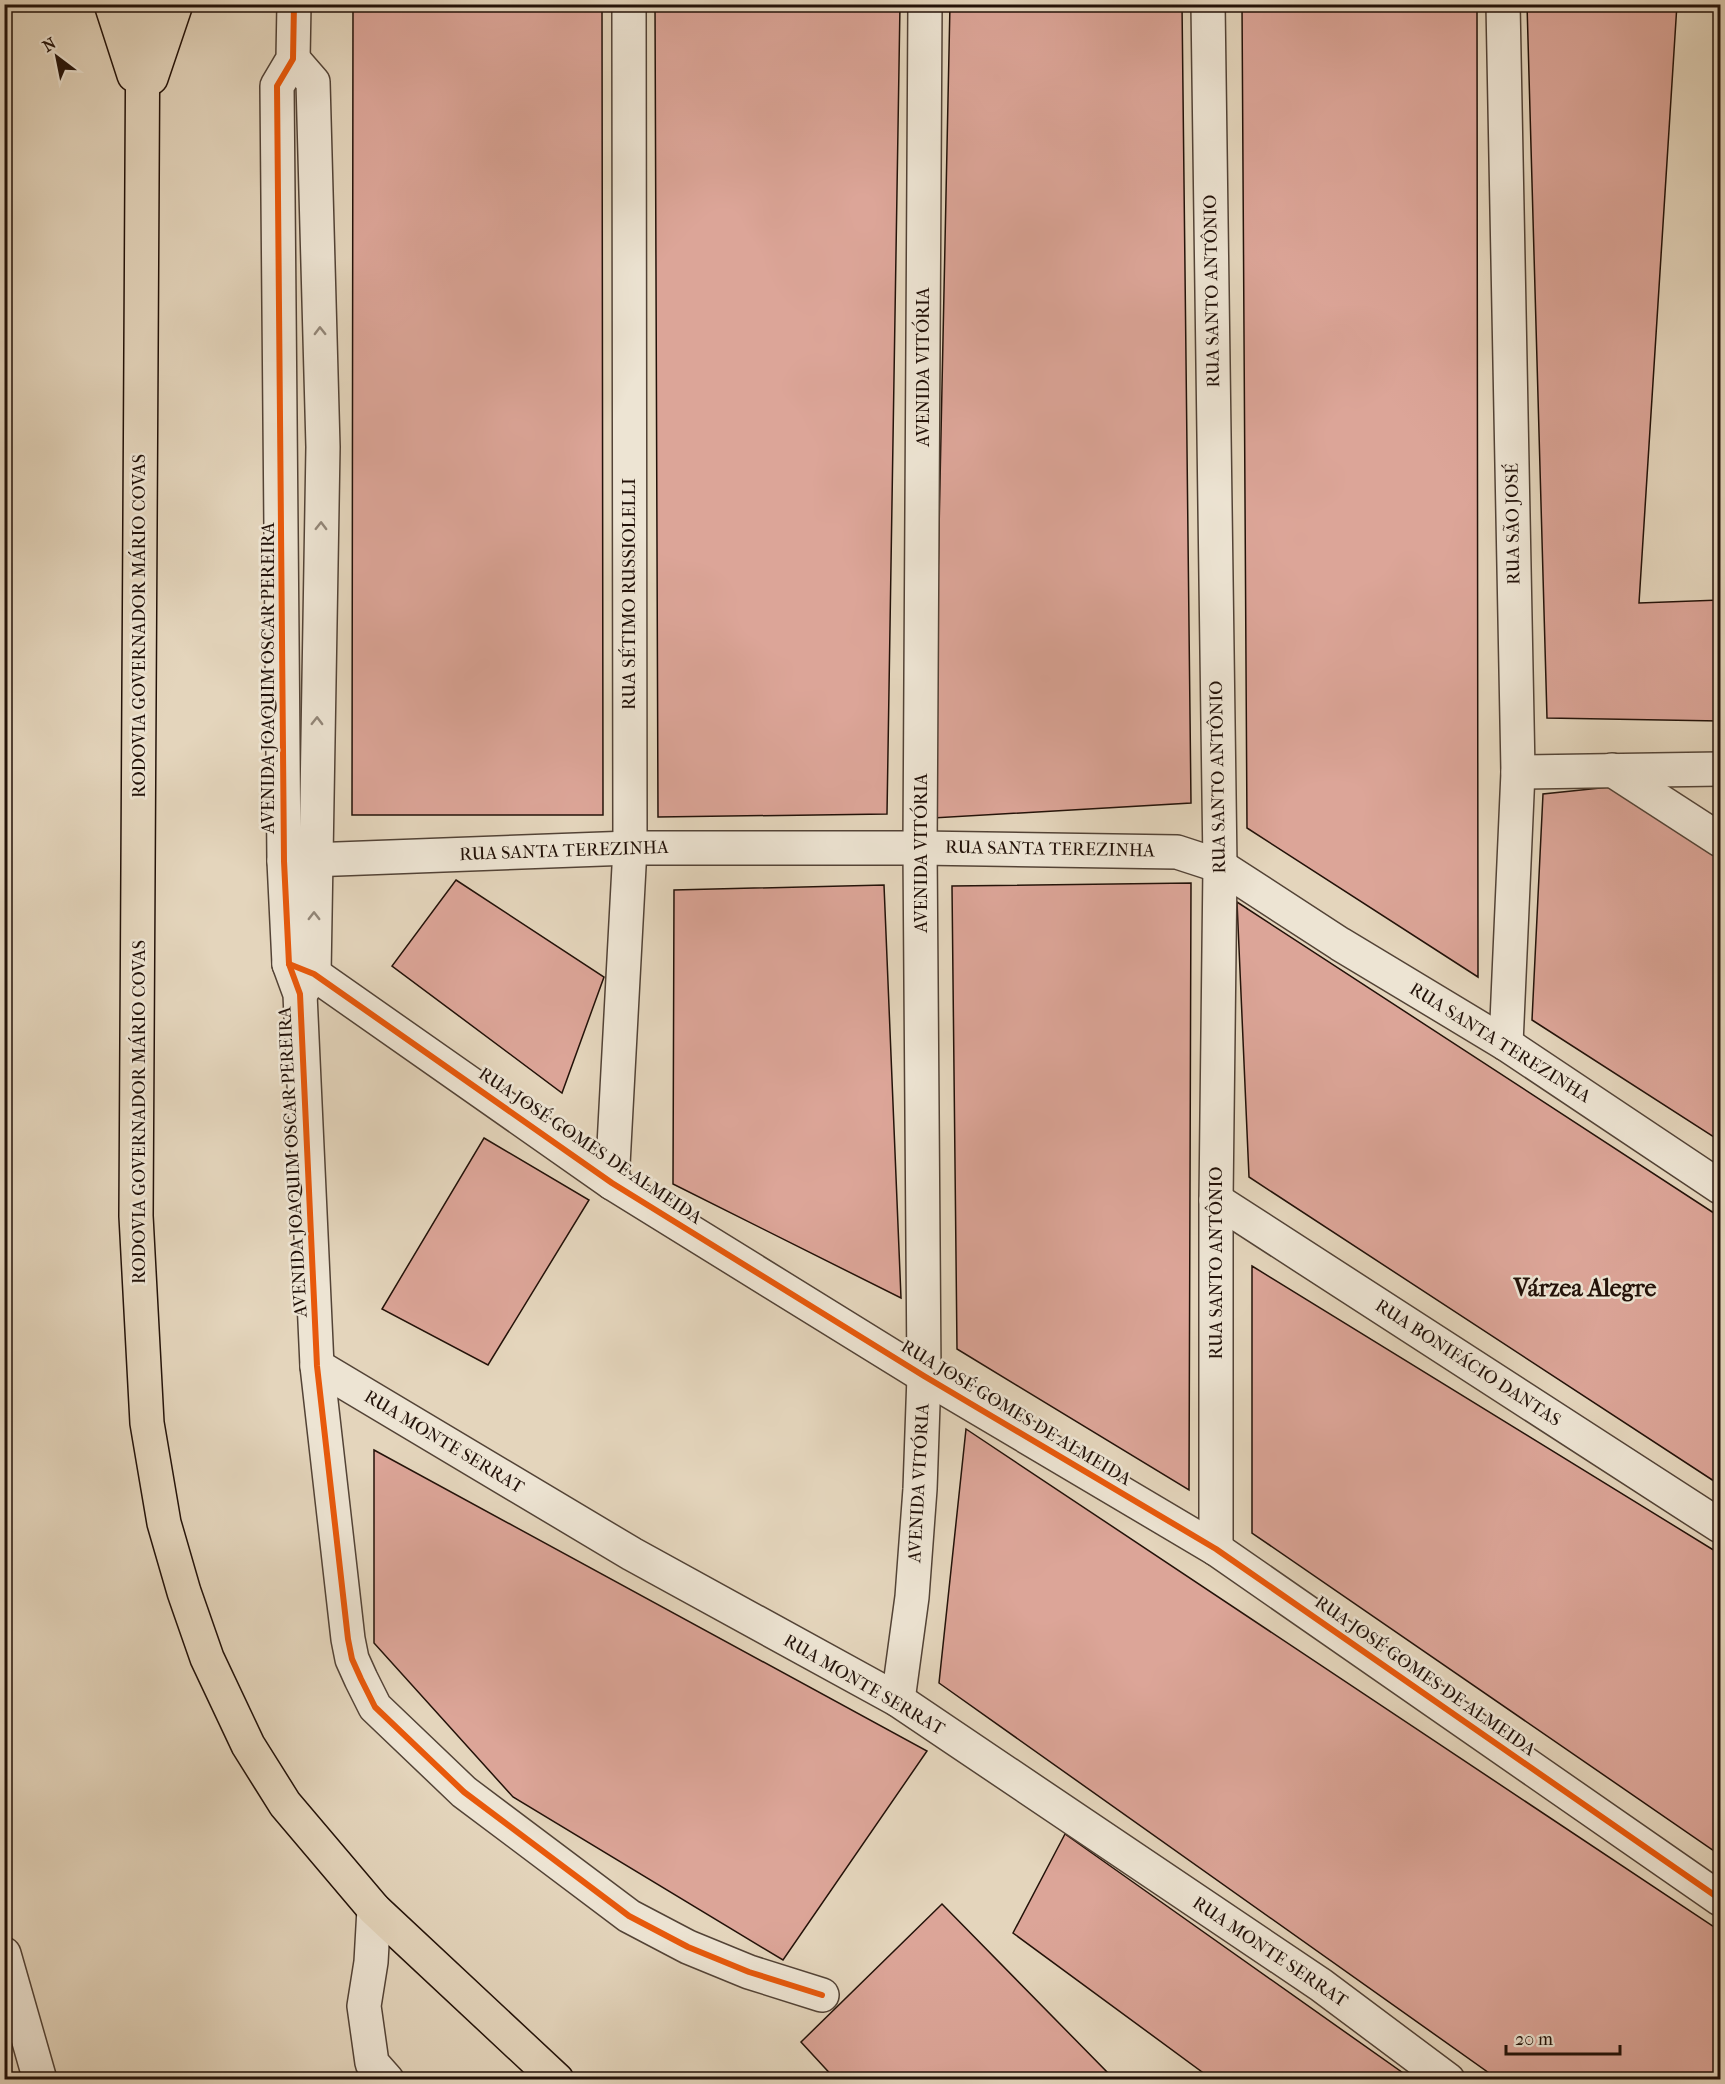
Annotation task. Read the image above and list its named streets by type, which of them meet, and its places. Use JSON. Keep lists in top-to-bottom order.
{
  "streets": {
    "highway": ["RODOVIA GOVERNADOR MÁRIO COVAS"],
    "street": [
      "RUA SANTO ANTÔNIO",
      "AVENIDA VITÓRIA",
      "RUA SÃO JOSÉ",
      "RUA SÉTIMO RUSSIOLELLI",
      "AVENIDA JOAQUIM OSCAR PEREIRA",
      "RUA SANTA TEREZINHA",
      "RUA JOSÉ GOMES DE ALMEIDA",
      "RUA BONIFÁCIO DANTAS",
      "RUA MONTE SERRAT"
    ]
  },
  "crossings": [
    ["RUA SANTO ANTÔNIO", "RUA SANTA TEREZINHA"],
    ["RUA SANTO ANTÔNIO", "RUA JOSÉ GOMES DE ALMEIDA"],
    ["RUA SANTO ANTÔNIO", "RUA BONIFÁCIO DANTAS"],
    ["AVENIDA VITÓRIA", "RUA SANTA TEREZINHA"],
    ["AVENIDA VITÓRIA", "RUA JOSÉ GOMES DE ALMEIDA"],
    ["AVENIDA VITÓRIA", "RUA MONTE SERRAT"],
    ["RUA SÃO JOSÉ", "RUA SANTA TEREZINHA"],
    ["RUA SÉTIMO RUSSIOLELLI", "RUA SANTA TEREZINHA"],
    ["RUA SÉTIMO RUSSIOLELLI", "RUA JOSÉ GOMES DE ALMEIDA"],
    ["AVENIDA JOAQUIM OSCAR PEREIRA", "RUA SANTA TEREZINHA"],
    ["AVENIDA JOAQUIM OSCAR PEREIRA", "RUA JOSÉ GOMES DE ALMEIDA"],
    ["AVENIDA JOAQUIM OSCAR PEREIRA", "RUA MONTE SERRAT"]
  ],
  "districts": ["Várzea Alegre"],
  "scale_bar": "20 m",
  "north": "top left"
}
